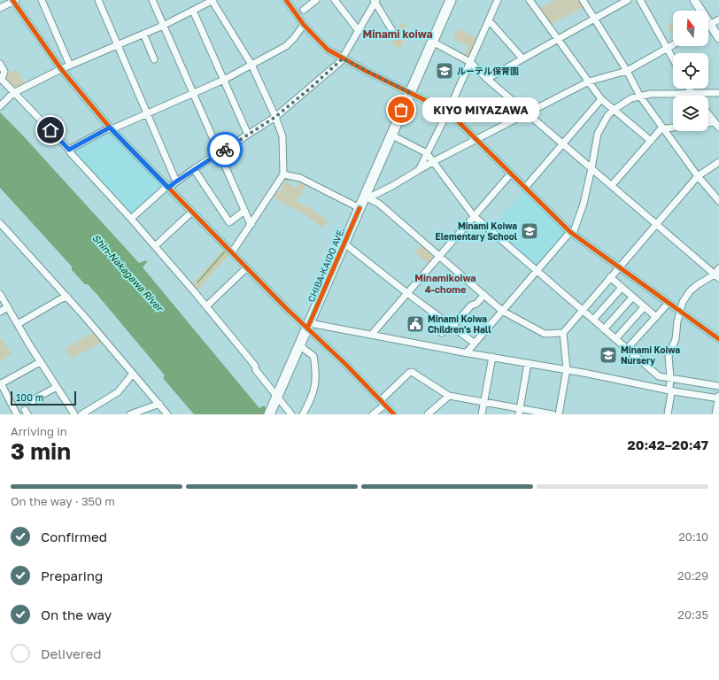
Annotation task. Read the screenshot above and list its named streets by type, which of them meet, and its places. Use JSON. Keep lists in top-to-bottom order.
{
  "streets": {
    "highway": ["CHIBA-KAIDO AVE."]
  },
  "districts": ["Minami koiwa", "Minamikoiwa 4-chome"],
  "water": ["Shin-Nakagawa River"],
  "places": {
    "school or university": ["ルーテル保育園", "Minami Koiwa Elementary School", "Minami Koiwa Nursery"],
    "other": ["KIYO MIYAZAWA"],
    "public building": ["Minami Koiwa Children's Hall"]
  },
  "scale_bar": "100 m",
  "north": "top",
  "page": {
    "bubble": "KIYO MIYAZAWA",
    "scale": "100 m",
    "heading": ["3 min", "Arriving in", "20:42–20:47"],
    "bar": "On the way · 350 m",
    "list": [
      ["Confirmed", "20:10"],
      ["Preparing", "20:29"],
      ["On the way", "20:35"],
      "Delivered"
    ]
  }
}
